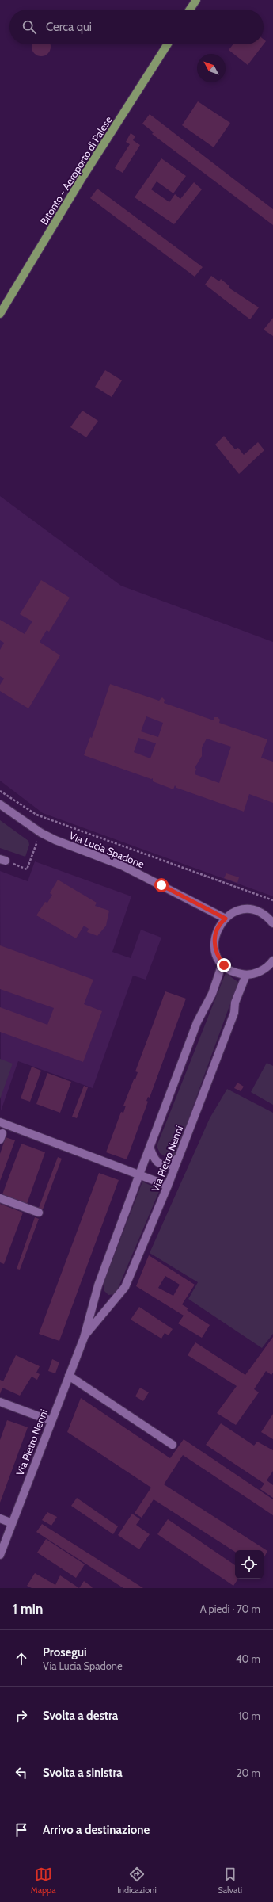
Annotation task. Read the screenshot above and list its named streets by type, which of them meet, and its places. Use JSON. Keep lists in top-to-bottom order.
{
  "streets": {
    "main road": ["Bitonto - Aeroporto di Palese"],
    "street": ["Via Lucia Spadone", "Via Pietro Nenni"]
  },
  "north": "top left",
  "page": {
    "search": "Cerca qui",
    "heading": ["1 min", "A piedi · 70 m"],
    "list": [
      ["Prosegui", "Via Lucia Spadone", "40 m"],
      ["Svolta a destra", "10 m"],
      ["Svolta a sinistra", "20 m"],
      "Arrivo a destinazione"
    ],
    "nav": ["Mappa", "Indicazioni", "Salvati"]
  }
}
